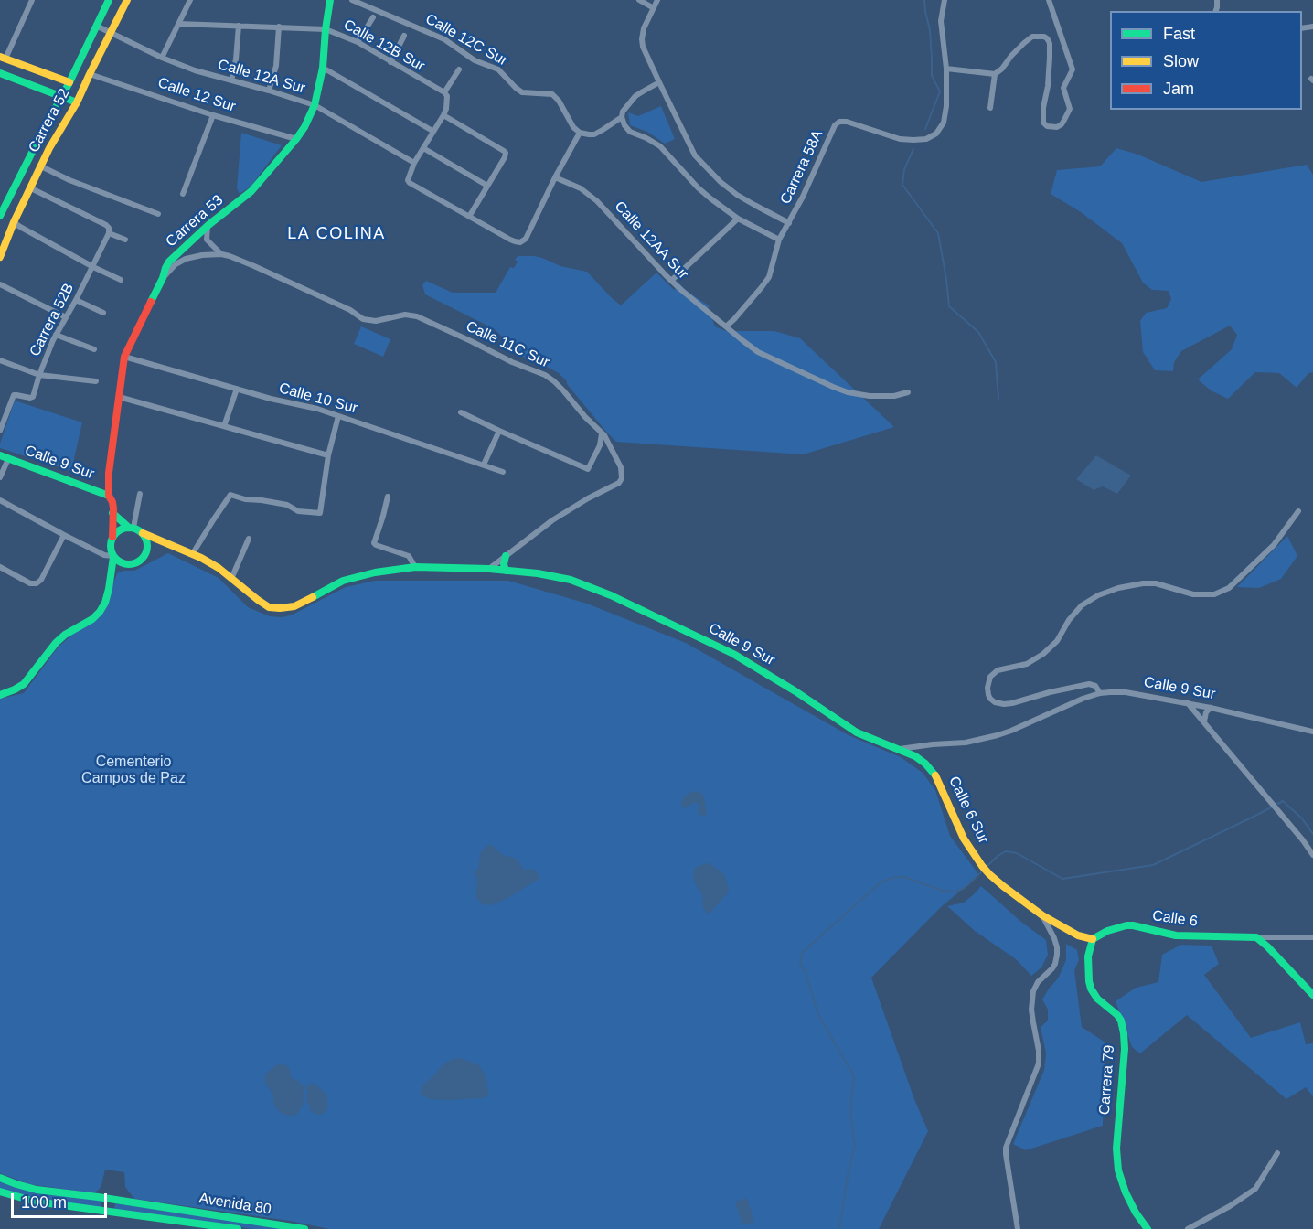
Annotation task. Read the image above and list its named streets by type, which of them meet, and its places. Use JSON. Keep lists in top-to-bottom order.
{
  "streets": {
    "main road": [
      "Carrera 52",
      "Carrera 53",
      "Calle 9 Sur",
      "Calle 6 Sur",
      "Calle 6",
      "Carrera 79",
      "Avenida 80"
    ],
    "street": [
      "Calle 12C Sur",
      "Calle 12B Sur",
      "Calle 12A Sur",
      "Calle 12 Sur",
      "Carrera 58A",
      "Calle 12AA Sur",
      "Carrera 52B",
      "Calle 11C Sur",
      "Calle 10 Sur"
    ]
  },
  "crossings": [
    ["Calle 12B Sur", "Carrera 53"],
    ["Calle 12A Sur", "Carrera 52"],
    ["Calle 12A Sur", "Carrera 53"],
    ["Calle 12 Sur", "Carrera 52"],
    ["Calle 12 Sur", "Carrera 53"],
    ["Carrera 58A", "Calle 12AA Sur"],
    ["Carrera 53", "Calle 10 Sur"],
    ["Carrera 53", "Calle 9 Sur"],
    ["Calle 9 Sur", "Calle 6 Sur"],
    ["Calle 6 Sur", "Calle 6"],
    ["Calle 6 Sur", "Carrera 79"],
    ["Calle 6", "Carrera 79"]
  ],
  "districts": ["LA COLINA"],
  "parks": ["Cementerio Campos de Paz"],
  "legend": ["Fast", "Slow", "Jam"],
  "scale_bar": "100 m"
}
